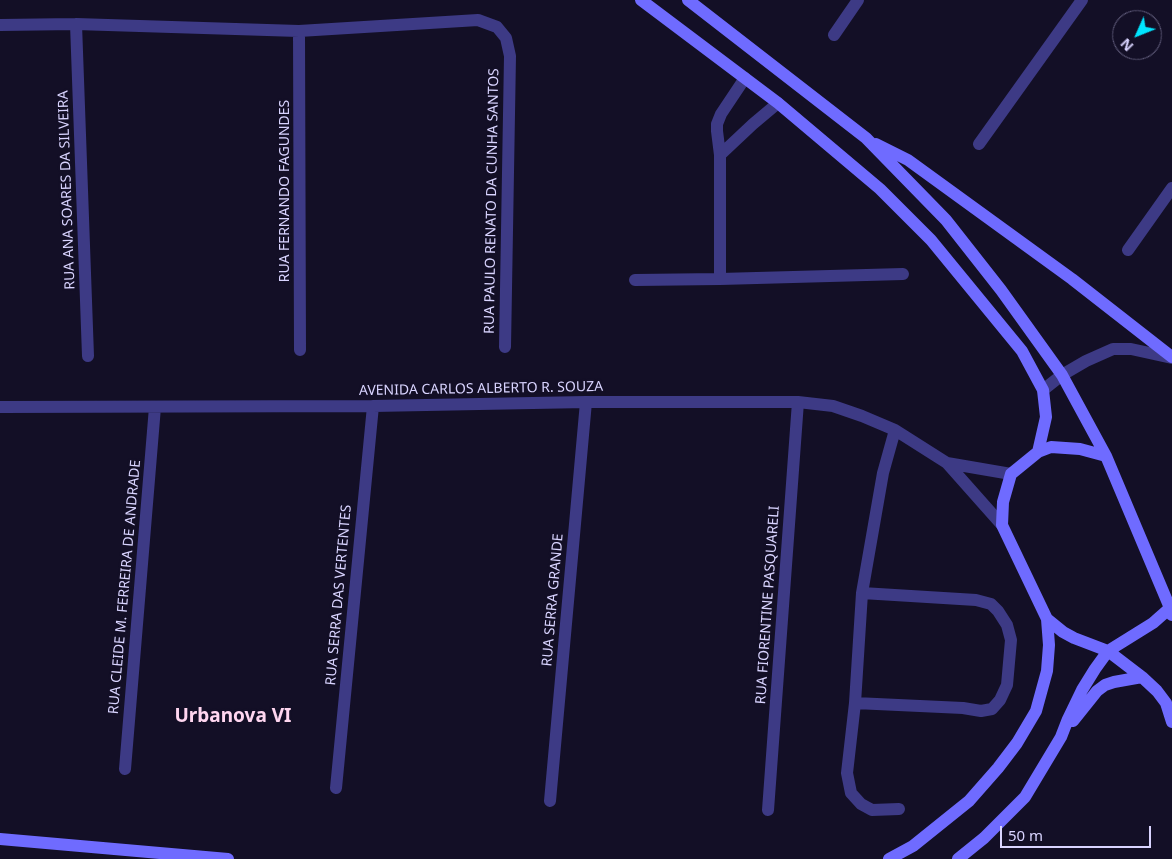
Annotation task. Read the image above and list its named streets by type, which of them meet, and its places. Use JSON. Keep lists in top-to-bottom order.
{
  "streets": {
    "street": [
      "RUA ANA SOARES DA SILVEIRA",
      "RUA FERNANDO FAGUNDES",
      "RUA PAULO RENATO DA CUNHA SANTOS",
      "AVENIDA CARLOS ALBERTO R. SOUZA",
      "RUA CLEIDE M. FERREIRA DE ANDRADE",
      "RUA SERRA DAS VERTENTES",
      "RUA SERRA GRANDE",
      "RUA FIORENTINE PASQUARELI"
    ]
  },
  "crossings": [
    ["RUA FERNANDO FAGUNDES", "RUA PAULO RENATO DA CUNHA SANTOS"],
    ["AVENIDA CARLOS ALBERTO R. SOUZA", "RUA CLEIDE M. FERREIRA DE ANDRADE"],
    ["AVENIDA CARLOS ALBERTO R. SOUZA", "RUA SERRA DAS VERTENTES"],
    ["AVENIDA CARLOS ALBERTO R. SOUZA", "RUA SERRA GRANDE"],
    ["AVENIDA CARLOS ALBERTO R. SOUZA", "RUA FIORENTINE PASQUARELI"]
  ],
  "districts": ["Urbanova VI"],
  "scale_bar": "50 m",
  "north": "bottom left"
}
